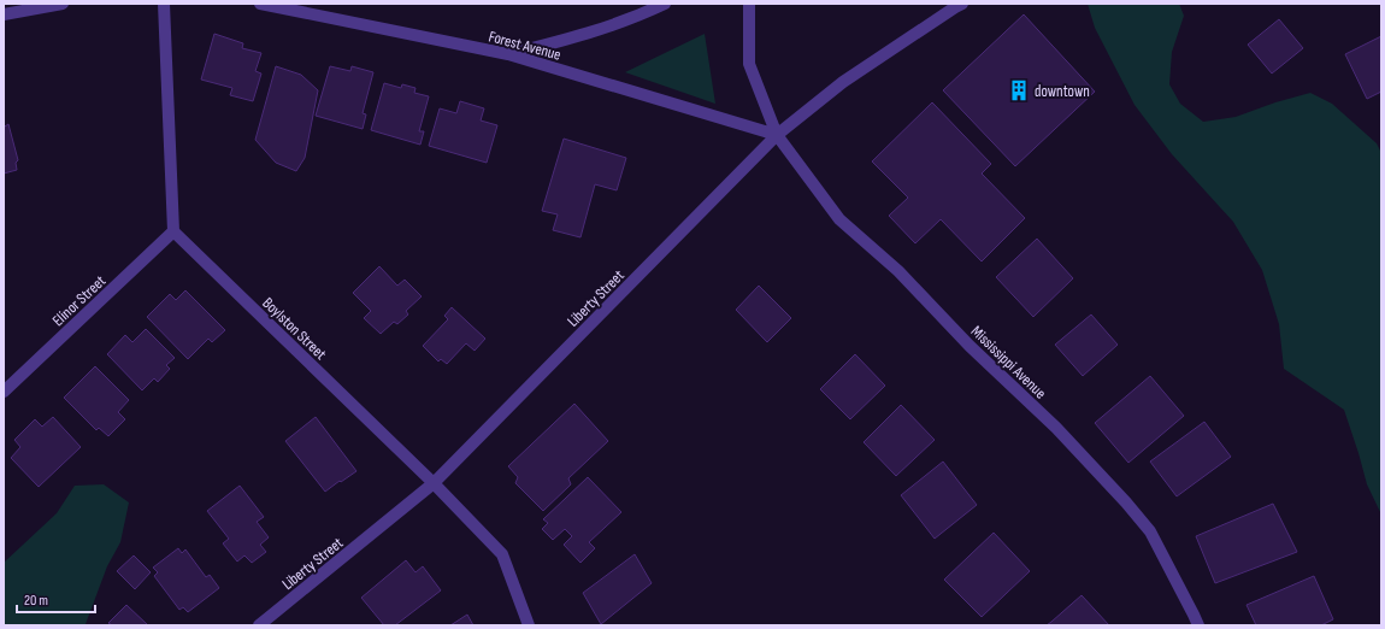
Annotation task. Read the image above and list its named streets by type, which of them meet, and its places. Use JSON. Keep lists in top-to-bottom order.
{
  "streets": {
    "street": [
      "Forest Avenue",
      "Liberty Street",
      "Elinor Street",
      "Boylston Street",
      "Mississippi Avenue"
    ]
  },
  "crossings": [
    ["Forest Avenue", "Liberty Street"],
    ["Forest Avenue", "Mississippi Avenue"],
    ["Liberty Street", "Boylston Street"],
    ["Liberty Street", "Mississippi Avenue"],
    ["Elinor Street", "Boylston Street"]
  ],
  "places": {
    "building": ["downtown"]
  },
  "scale_bar": "20 m"
}
